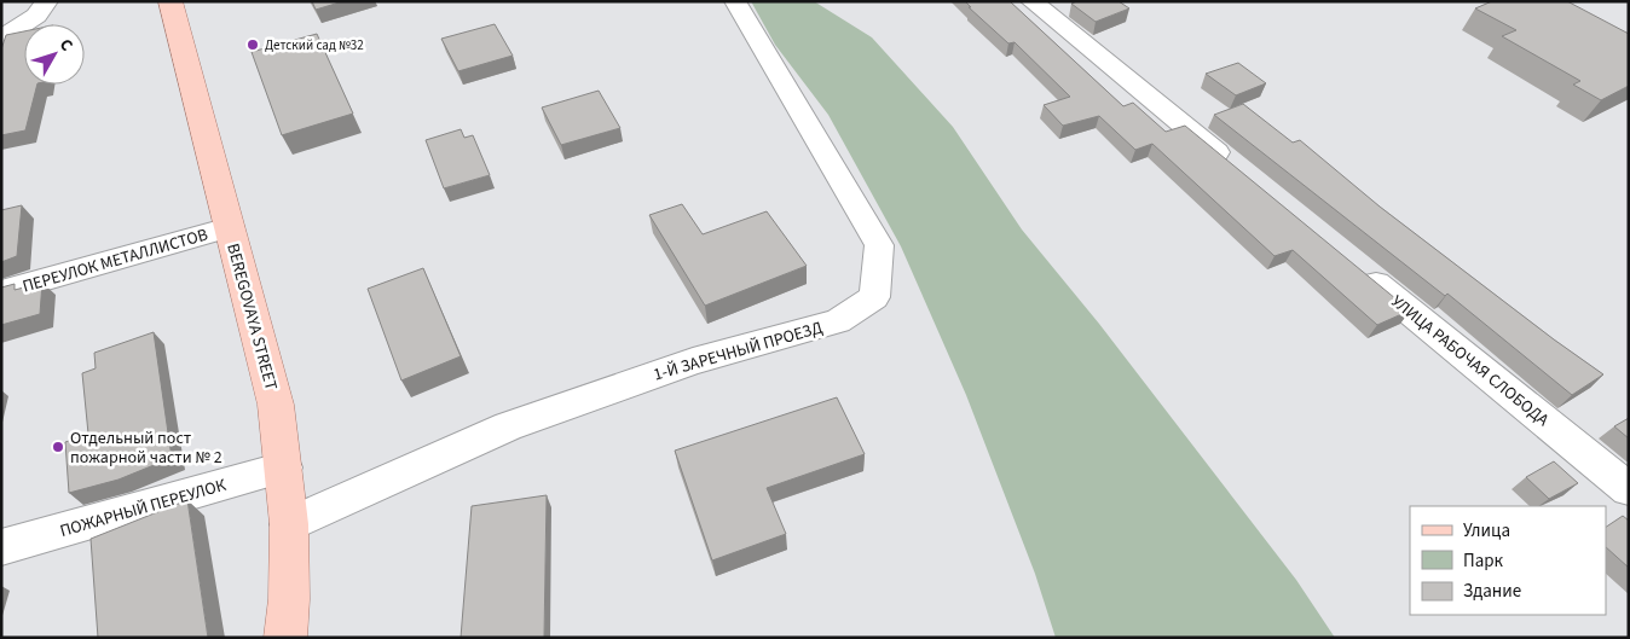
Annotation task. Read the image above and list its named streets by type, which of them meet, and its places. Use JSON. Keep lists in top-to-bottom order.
{
  "streets": {
    "main road": ["BEREGOVAYA STREET"],
    "street": [
      "ПЕРЕУЛОК МЕТАЛЛИСТОВ",
      "1-Й ЗАРЕЧНЫЙ ПРОЕЗД",
      "УЛИЦА РАБОЧАЯ СЛОБОДА",
      "ПОЖАРНЫЙ ПЕРЕУЛОК"
    ]
  },
  "crossings": [
    ["ПЕРЕУЛОК МЕТАЛЛИСТОВ", "BEREGOVAYA STREET"],
    ["BEREGOVAYA STREET", "1-Й ЗАРЕЧНЫЙ ПРОЕЗД"],
    ["BEREGOVAYA STREET", "ПОЖАРНЫЙ ПЕРЕУЛОК"]
  ],
  "places": ["Детский сад №32", "Отдельный пост пожарной части № 2"],
  "legend": ["Улица", "Парк", "Здание"],
  "north": "top right"
}
